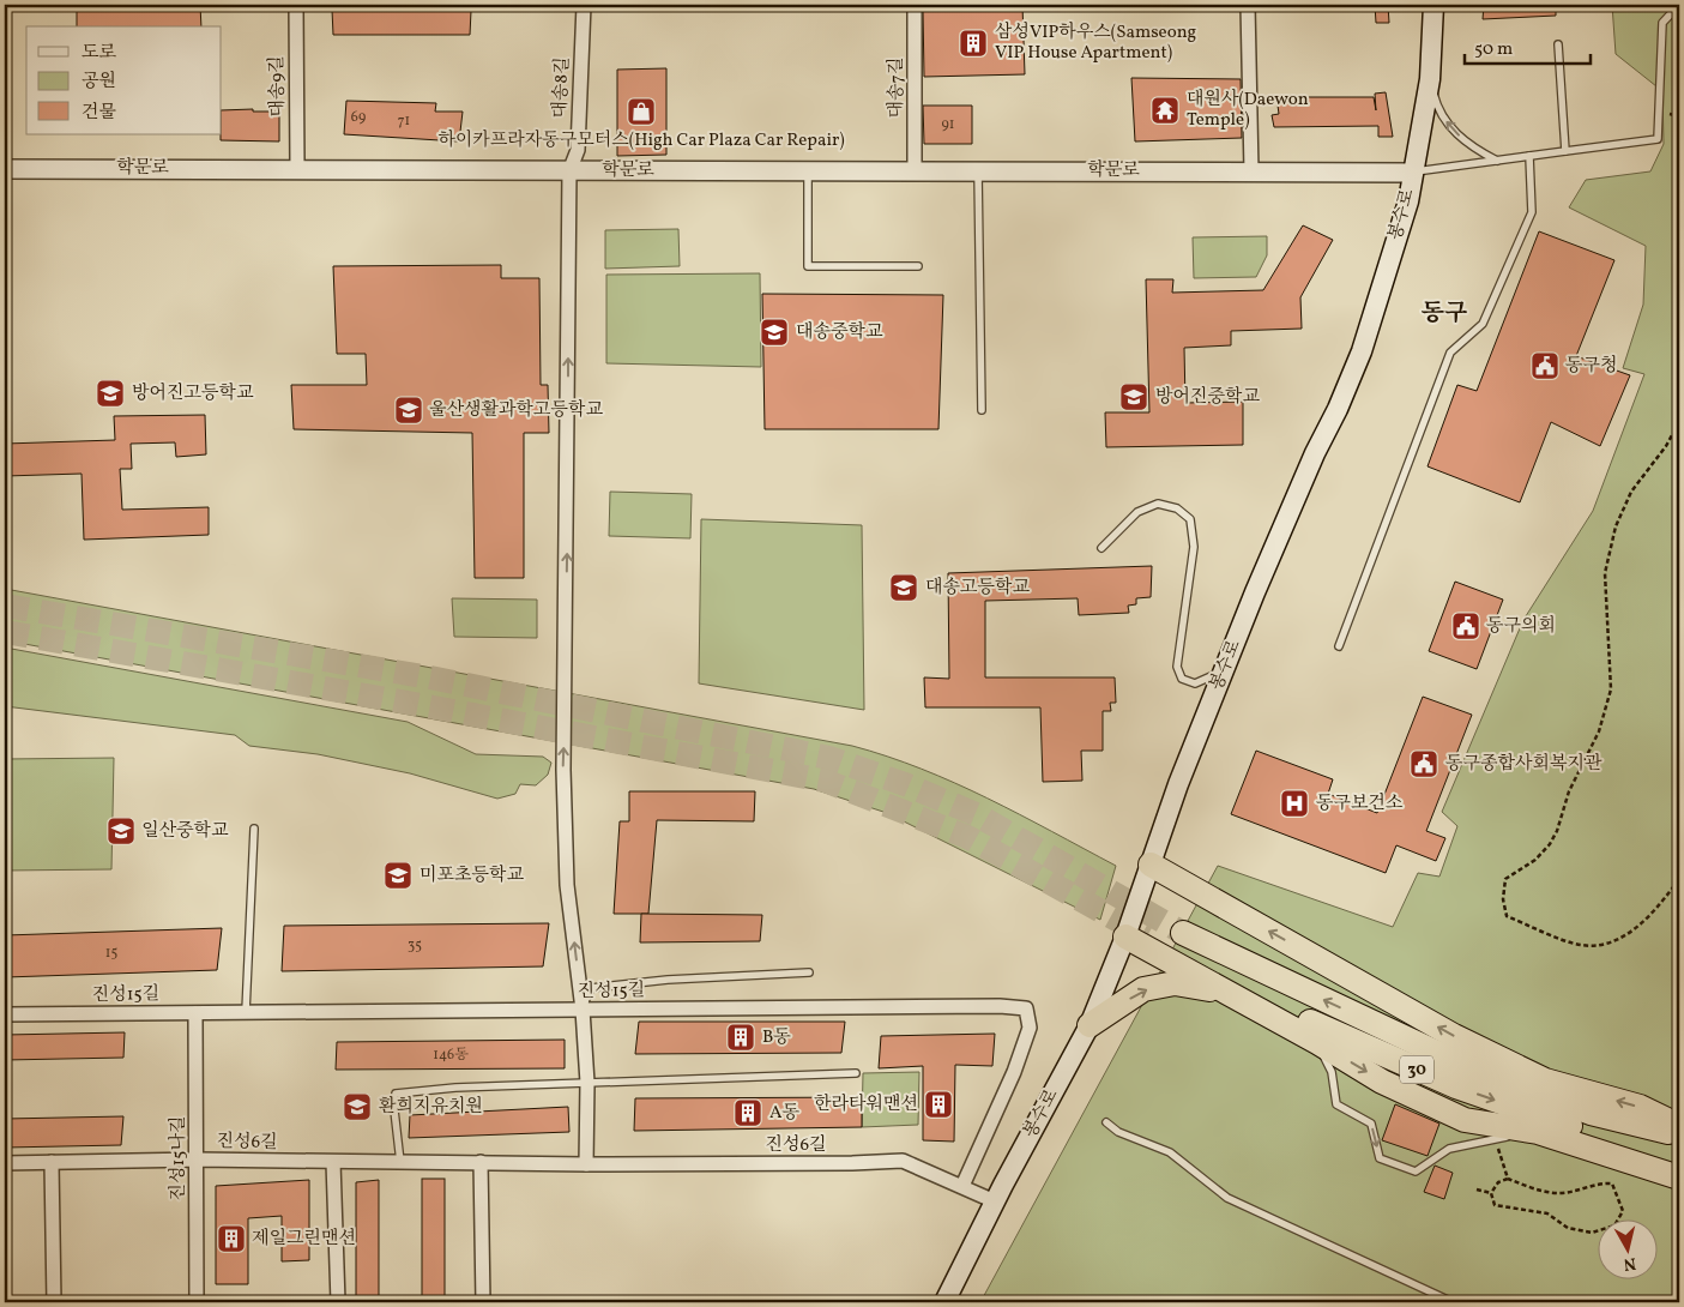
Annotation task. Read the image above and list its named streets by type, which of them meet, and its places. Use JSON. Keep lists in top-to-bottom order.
{
  "streets": {
    "highway": ["30"],
    "main road": ["봉수로"],
    "street": [
      "대송9길",
      "대송8길",
      "대송7길",
      "학문로",
      "진성15길",
      "진성6길",
      "진성15나길"
    ]
  },
  "crossings": [
    ["대송9길", "학문로"],
    ["대송8길", "학문로"],
    ["대송8길", "진성15길"],
    ["대송7길", "학문로"],
    ["학문로", "봉수로"],
    ["봉수로", "진성6길"],
    ["진성15길", "진성6길"],
    ["진성15길", "진성15나길"],
    ["진성6길", "진성15나길"]
  ],
  "one_way": ["대송8길"],
  "districts": ["동구"],
  "places": {
    "building": [
      "삼성VIP하우스(Samseong VIP House Apartment)",
      "B동",
      "한라타워맨션",
      "A동",
      "제일그린맨션"
    ],
    "temple": ["대원사(Daewon Temple)"],
    "shop": ["하이카프라자동구모터스(High Car Plaza Car Repair)"],
    "school or university": [
      "대송중학교",
      "방어진고등학교",
      "방어진중학교",
      "울산생활과학고등학교",
      "대송고등학교",
      "일산중학교",
      "미포초등학교",
      "환희지유치원"
    ],
    "public building": ["동구청", "동구의회", "동구종합사회복지관"],
    "hospital": ["동구보건소"]
  },
  "house_numbers": [
    "69",
    "71",
    "91",
    "35",
    "15",
    "146동"
  ],
  "legend": ["도로", "공원", "건물"],
  "scale_bar": "50 m",
  "north": "bottom"
}
